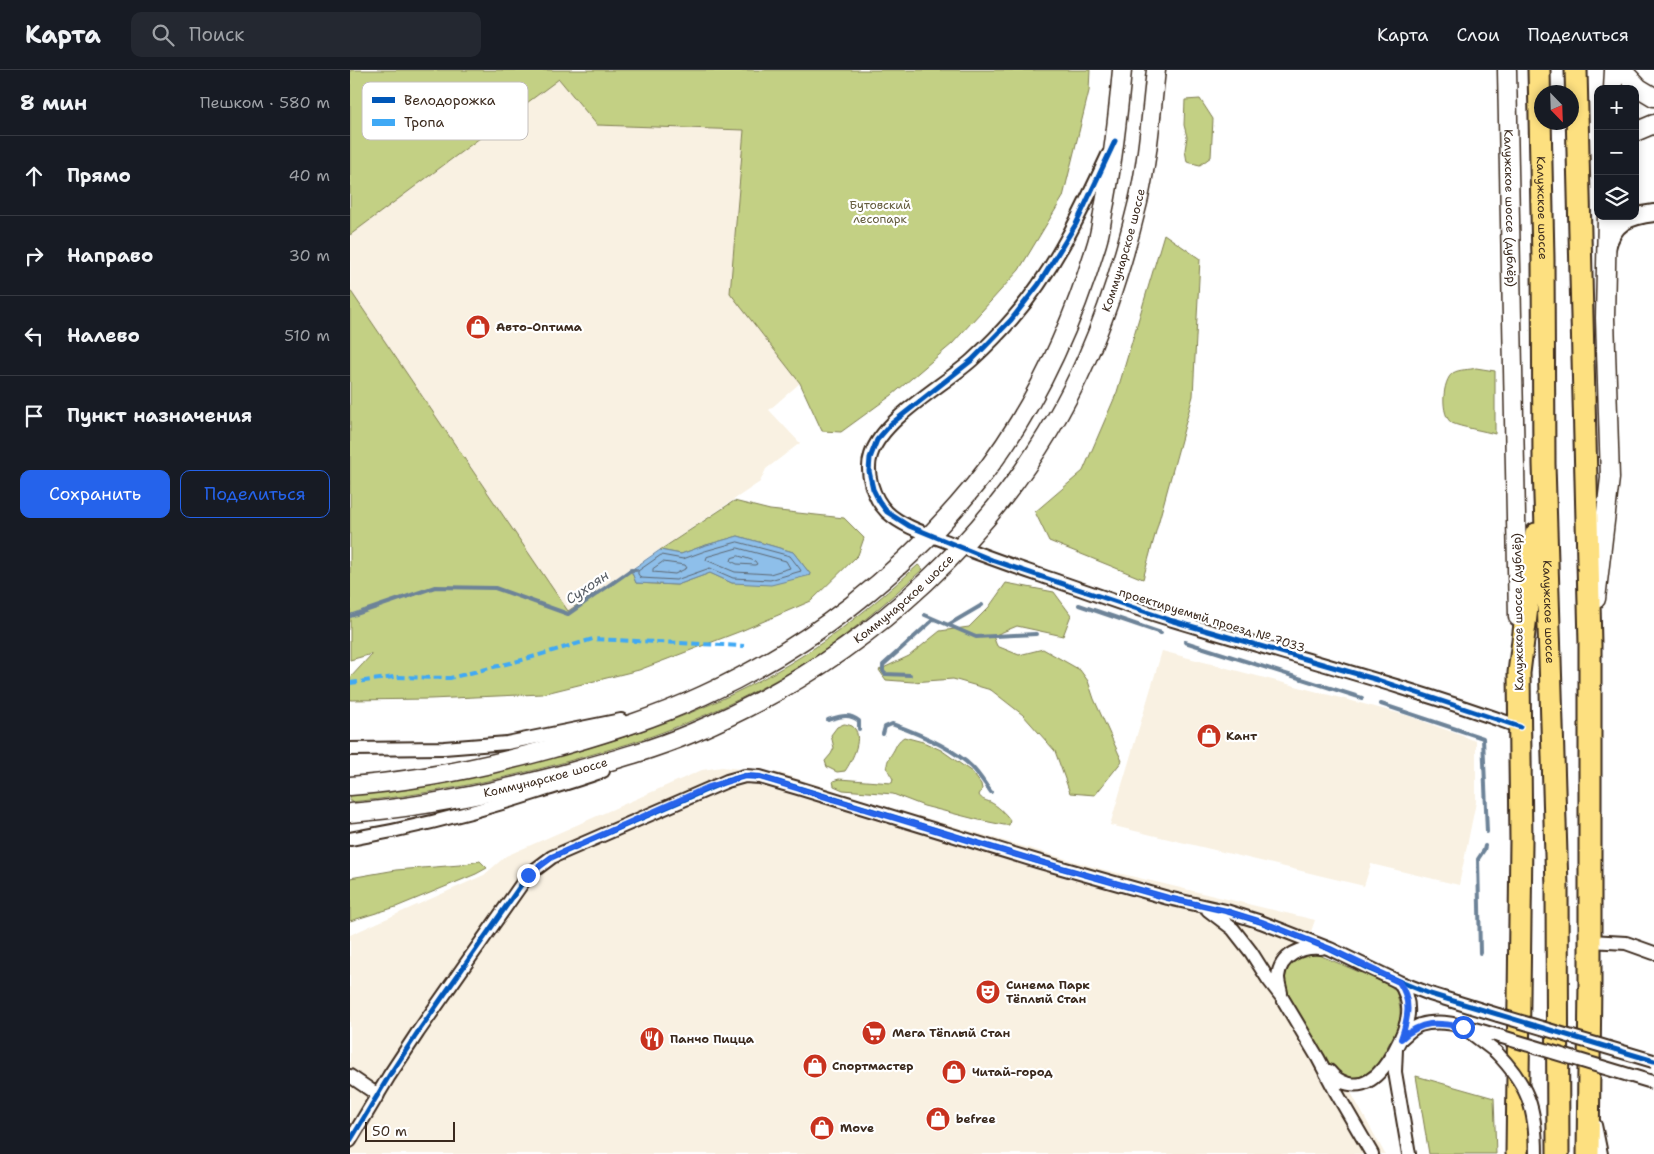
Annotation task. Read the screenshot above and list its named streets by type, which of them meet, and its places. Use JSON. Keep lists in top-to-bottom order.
{
  "streets": {
    "highway": ["Калужское шоссе (дублёр)", "Калужское шоссе"],
    "main road": ["Коммунарское шоссе"],
    "street": ["проектируемый проезд № 7033"]
  },
  "crossings": [
    ["Калужское шоссе (дублёр)", "проектируемый проезд № 7033"],
    ["Коммунарское шоссе", "проектируемый проезд № 7033"]
  ],
  "water": ["Сухоян"],
  "parks": ["Бутовский лесопарк"],
  "places": {
    "shop": [
      "Авто-Оптима",
      "Кант",
      "Спортмастер",
      "Читай-город",
      "befree",
      "Move"
    ],
    "theatre": ["Синема Парк Тёплый Стан"],
    "supermarket": ["Мега Тёплый Cтан"],
    "restaurant": ["Панчо Пицца"]
  },
  "legend": ["Велодорожка", "Тропа"],
  "scale_bar": "50 m",
  "north": "bottom right",
  "page": {
    "header": "Карта",
    "search": "Поиск",
    "nav": ["Карта", "Слои", "Поделиться"],
    "heading": ["8 мин", "Пешком · 580 m"],
    "map_buttons": ["+", "−"],
    "list": [
      ["Прямо", "40 m"],
      ["Направо", "30 m"],
      ["Налево", "510 m"],
      "Пункт назначения"
    ],
    "buttons": ["Сохранить", "Поделиться"],
    "scale": "50 m"
  }
}
